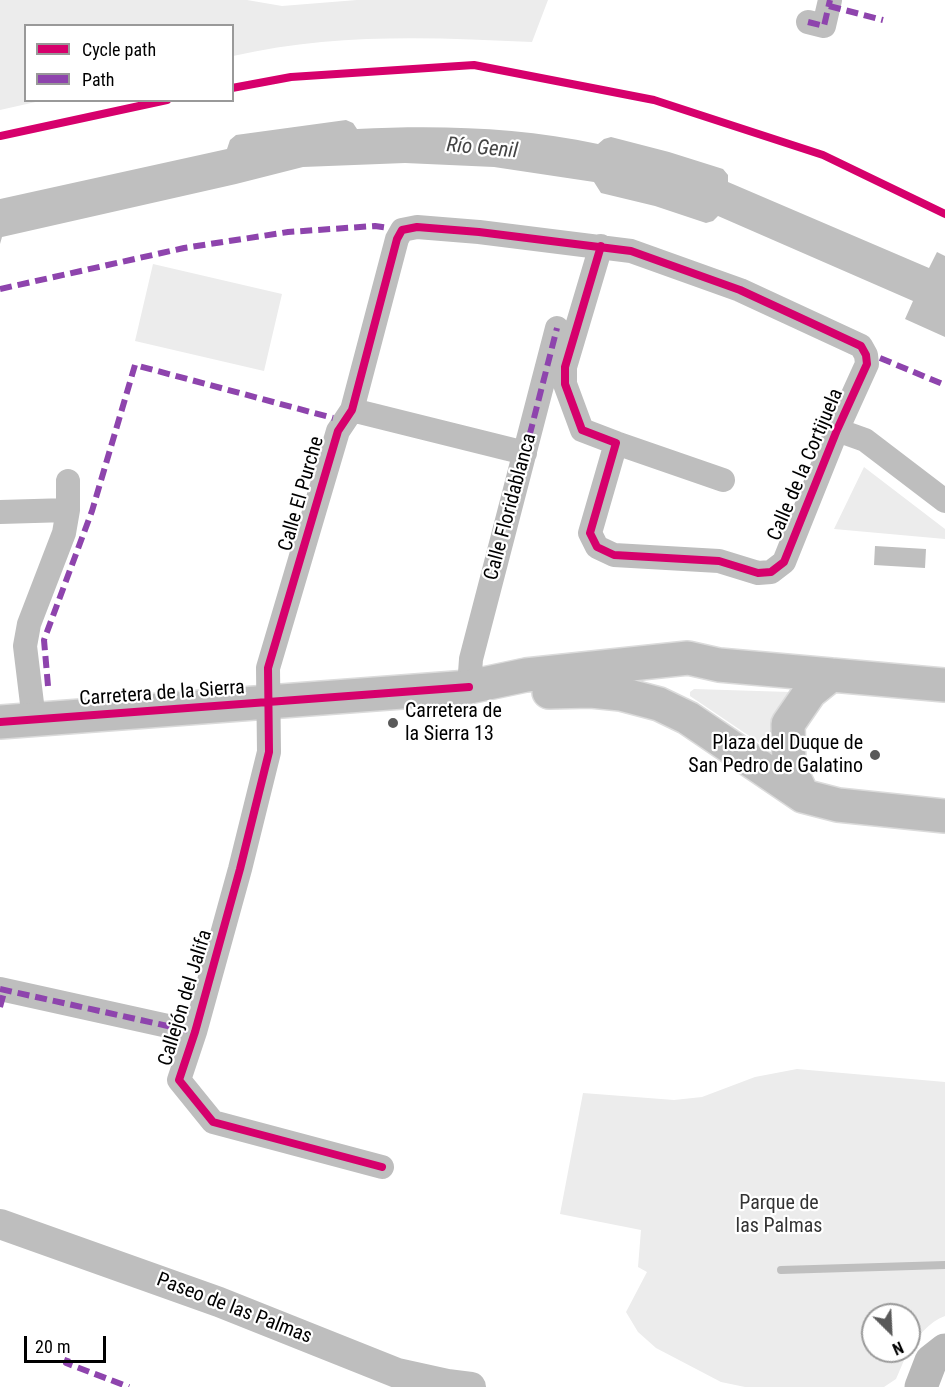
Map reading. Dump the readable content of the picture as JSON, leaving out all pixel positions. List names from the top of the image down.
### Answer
{
  "streets": {
    "main road": ["Carretera de la Sierra"],
    "street": [
      "Calle de la Cortijuela",
      "Calle El Purche",
      "Calle Floridablanca",
      "Callejón del Jalifa",
      "Paseo de las Palmas"
    ]
  },
  "crossings": [
    ["Calle de la Cortijuela", "Calle El Purche"],
    ["Calle El Purche", "Carretera de la Sierra"],
    ["Calle El Purche", "Callejón del Jalifa"],
    ["Calle Floridablanca", "Carretera de la Sierra"],
    ["Carretera de la Sierra", "Callejón del Jalifa"]
  ],
  "water": ["Río Genil"],
  "parks": ["Parque de las Palmas"],
  "places": ["Carretera de la Sierra 13", "Plaza del Duque de San Pedro de Galatino"],
  "legend": ["Cycle path", "Path"],
  "scale_bar": "20 m",
  "north": "bottom right"
}
